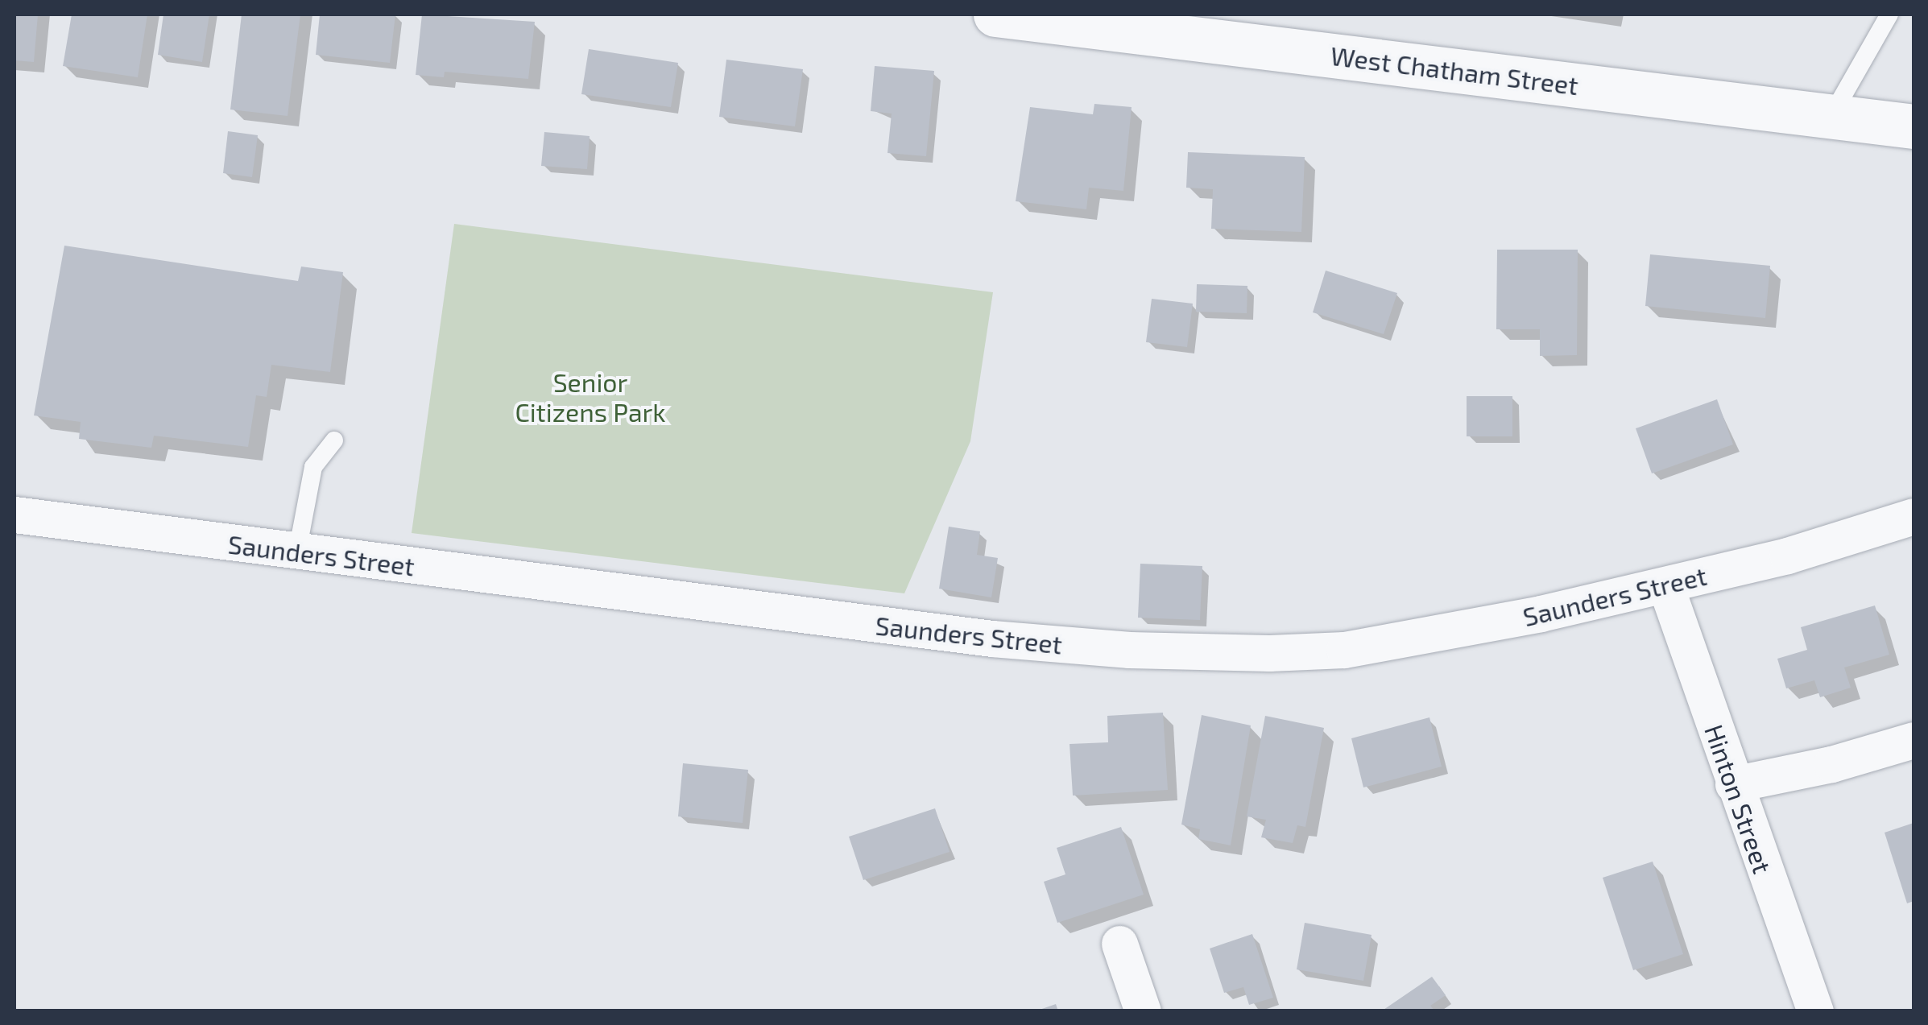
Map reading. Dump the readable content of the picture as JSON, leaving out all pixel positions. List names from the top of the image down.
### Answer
{
  "streets": {
    "street": ["West Chatham Street", "Saunders Street", "Hinton Street"]
  },
  "crossings": [
    ["Saunders Street", "Hinton Street"]
  ],
  "parks": ["Senior Citizens Park"]
}
